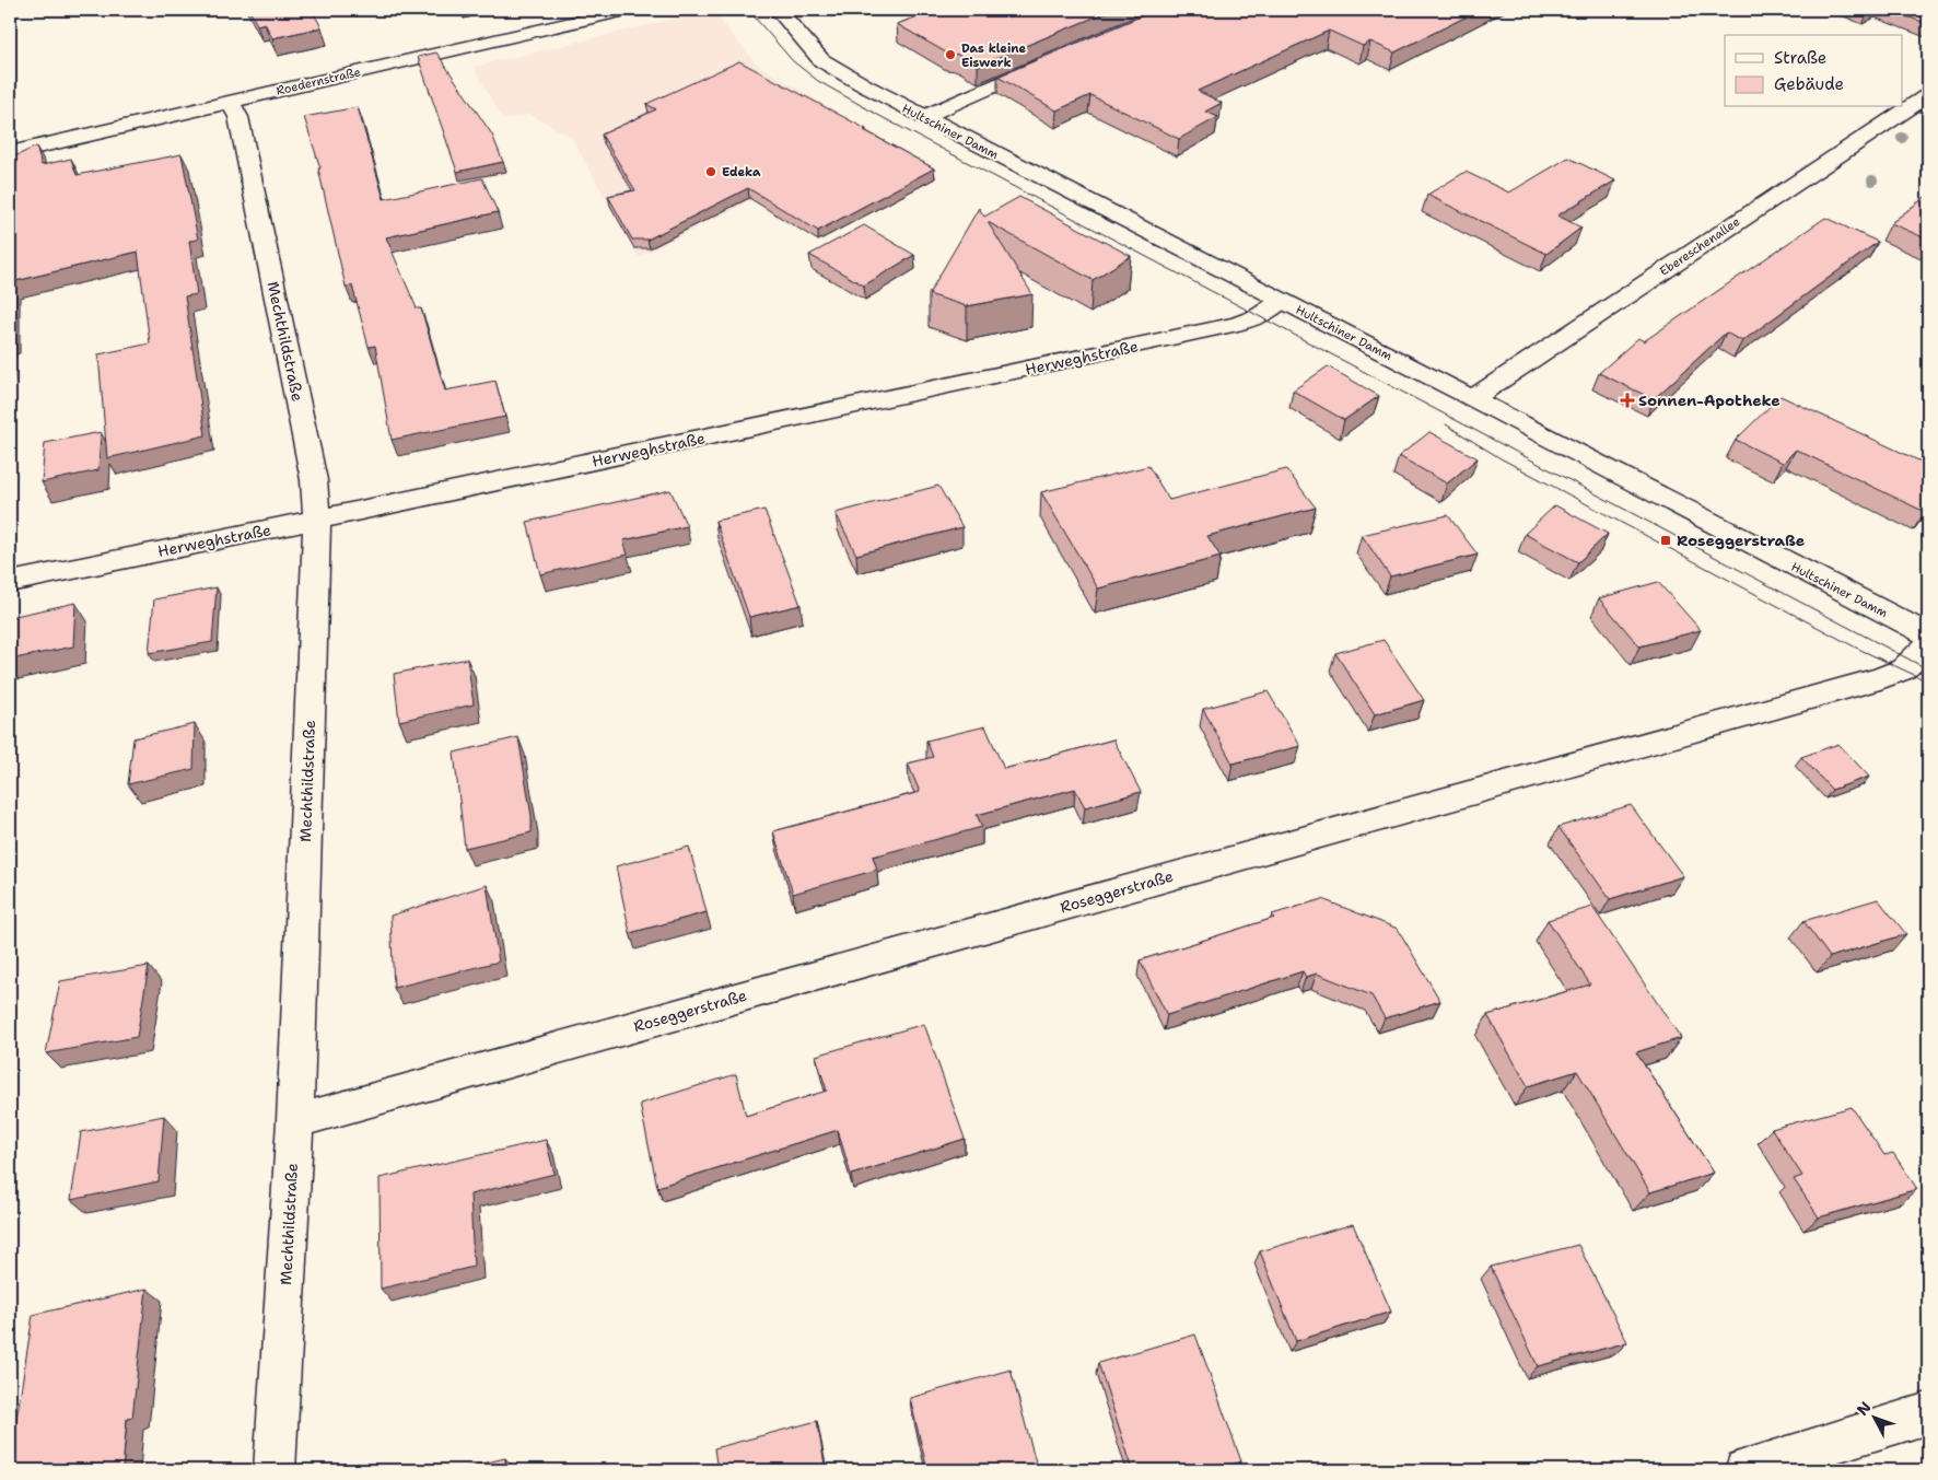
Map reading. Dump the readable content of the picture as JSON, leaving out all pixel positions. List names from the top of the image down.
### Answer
{
  "streets": {
    "street": [
      "Roedernstraße",
      "Hultschiner Damm",
      "Ebereschenallee",
      "Mechthildstraße",
      "Herweghstraße",
      "Roseggerstraße"
    ]
  },
  "crossings": [
    ["Roedernstraße", "Mechthildstraße"],
    ["Hultschiner Damm", "Ebereschenallee"],
    ["Hultschiner Damm", "Herweghstraße"],
    ["Mechthildstraße", "Herweghstraße"],
    ["Mechthildstraße", "Roseggerstraße"]
  ],
  "places": {
    "other": ["Das kleine Eiswerk", "Edeka"],
    "health": ["Sonnen-Apotheke"],
    "transit": ["Roseggerstraße"]
  },
  "legend": ["Straße", "Gebäude"],
  "north": "top left"
}
